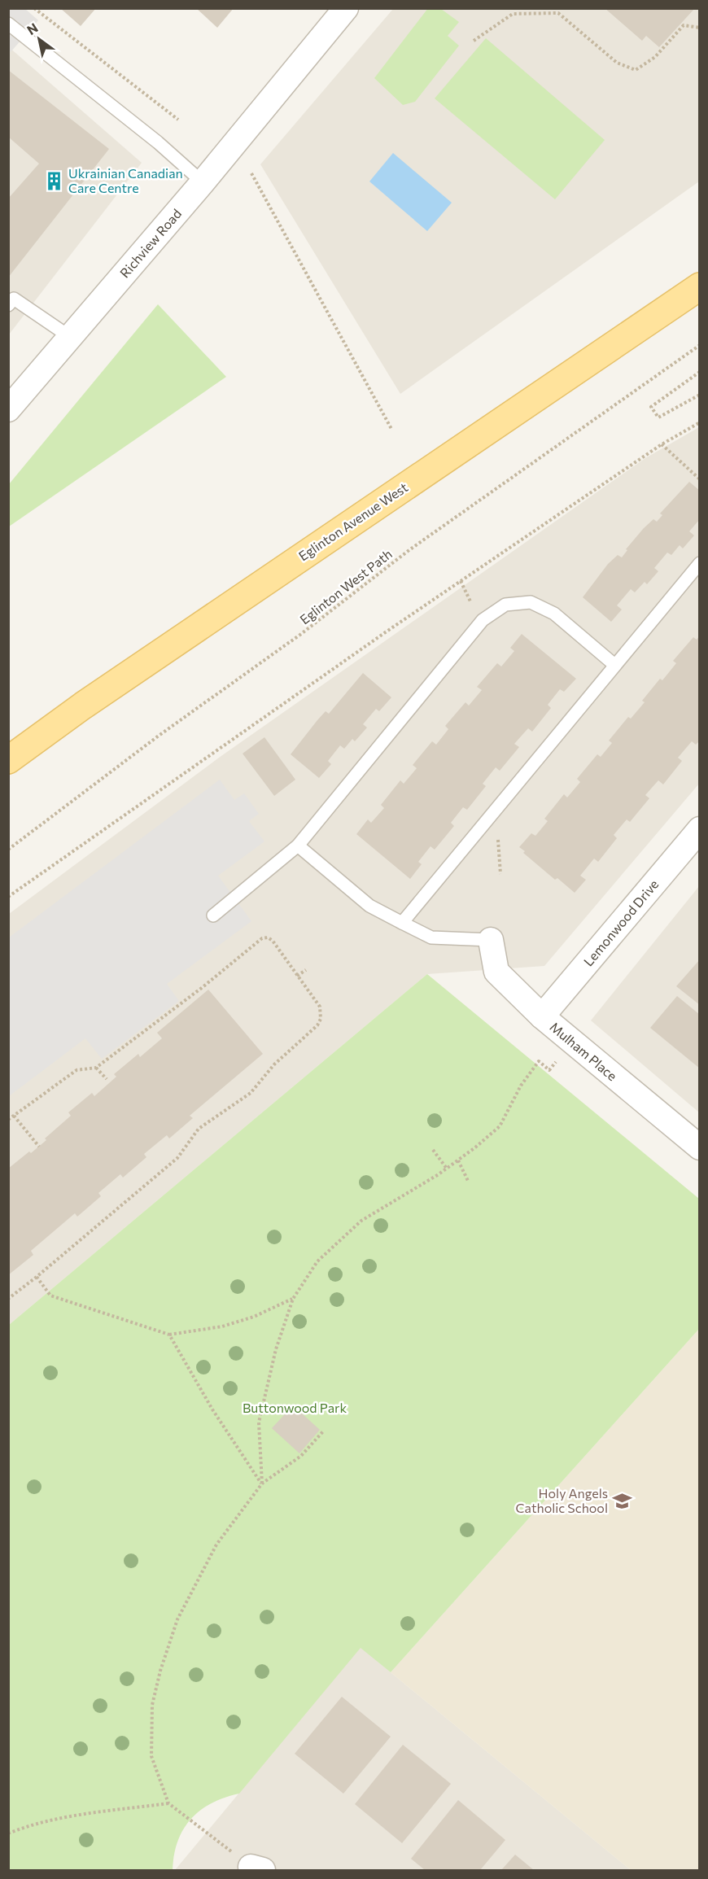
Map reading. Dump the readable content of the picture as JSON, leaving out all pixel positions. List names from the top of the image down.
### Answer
{
  "streets": {
    "main road": ["Eglinton Avenue West"],
    "street": ["Richview Road", "Lemonwood Drive", "Mulham Place"],
    "path": ["Eglinton West Path"]
  },
  "crossings": [
    ["Lemonwood Drive", "Mulham Place"]
  ],
  "parks": ["Buttonwood Park"],
  "places": {
    "building": ["Ukrainian Canadian Care Centre"],
    "school or university": ["Holy Angels Catholic School"]
  },
  "north": "top left"
}
